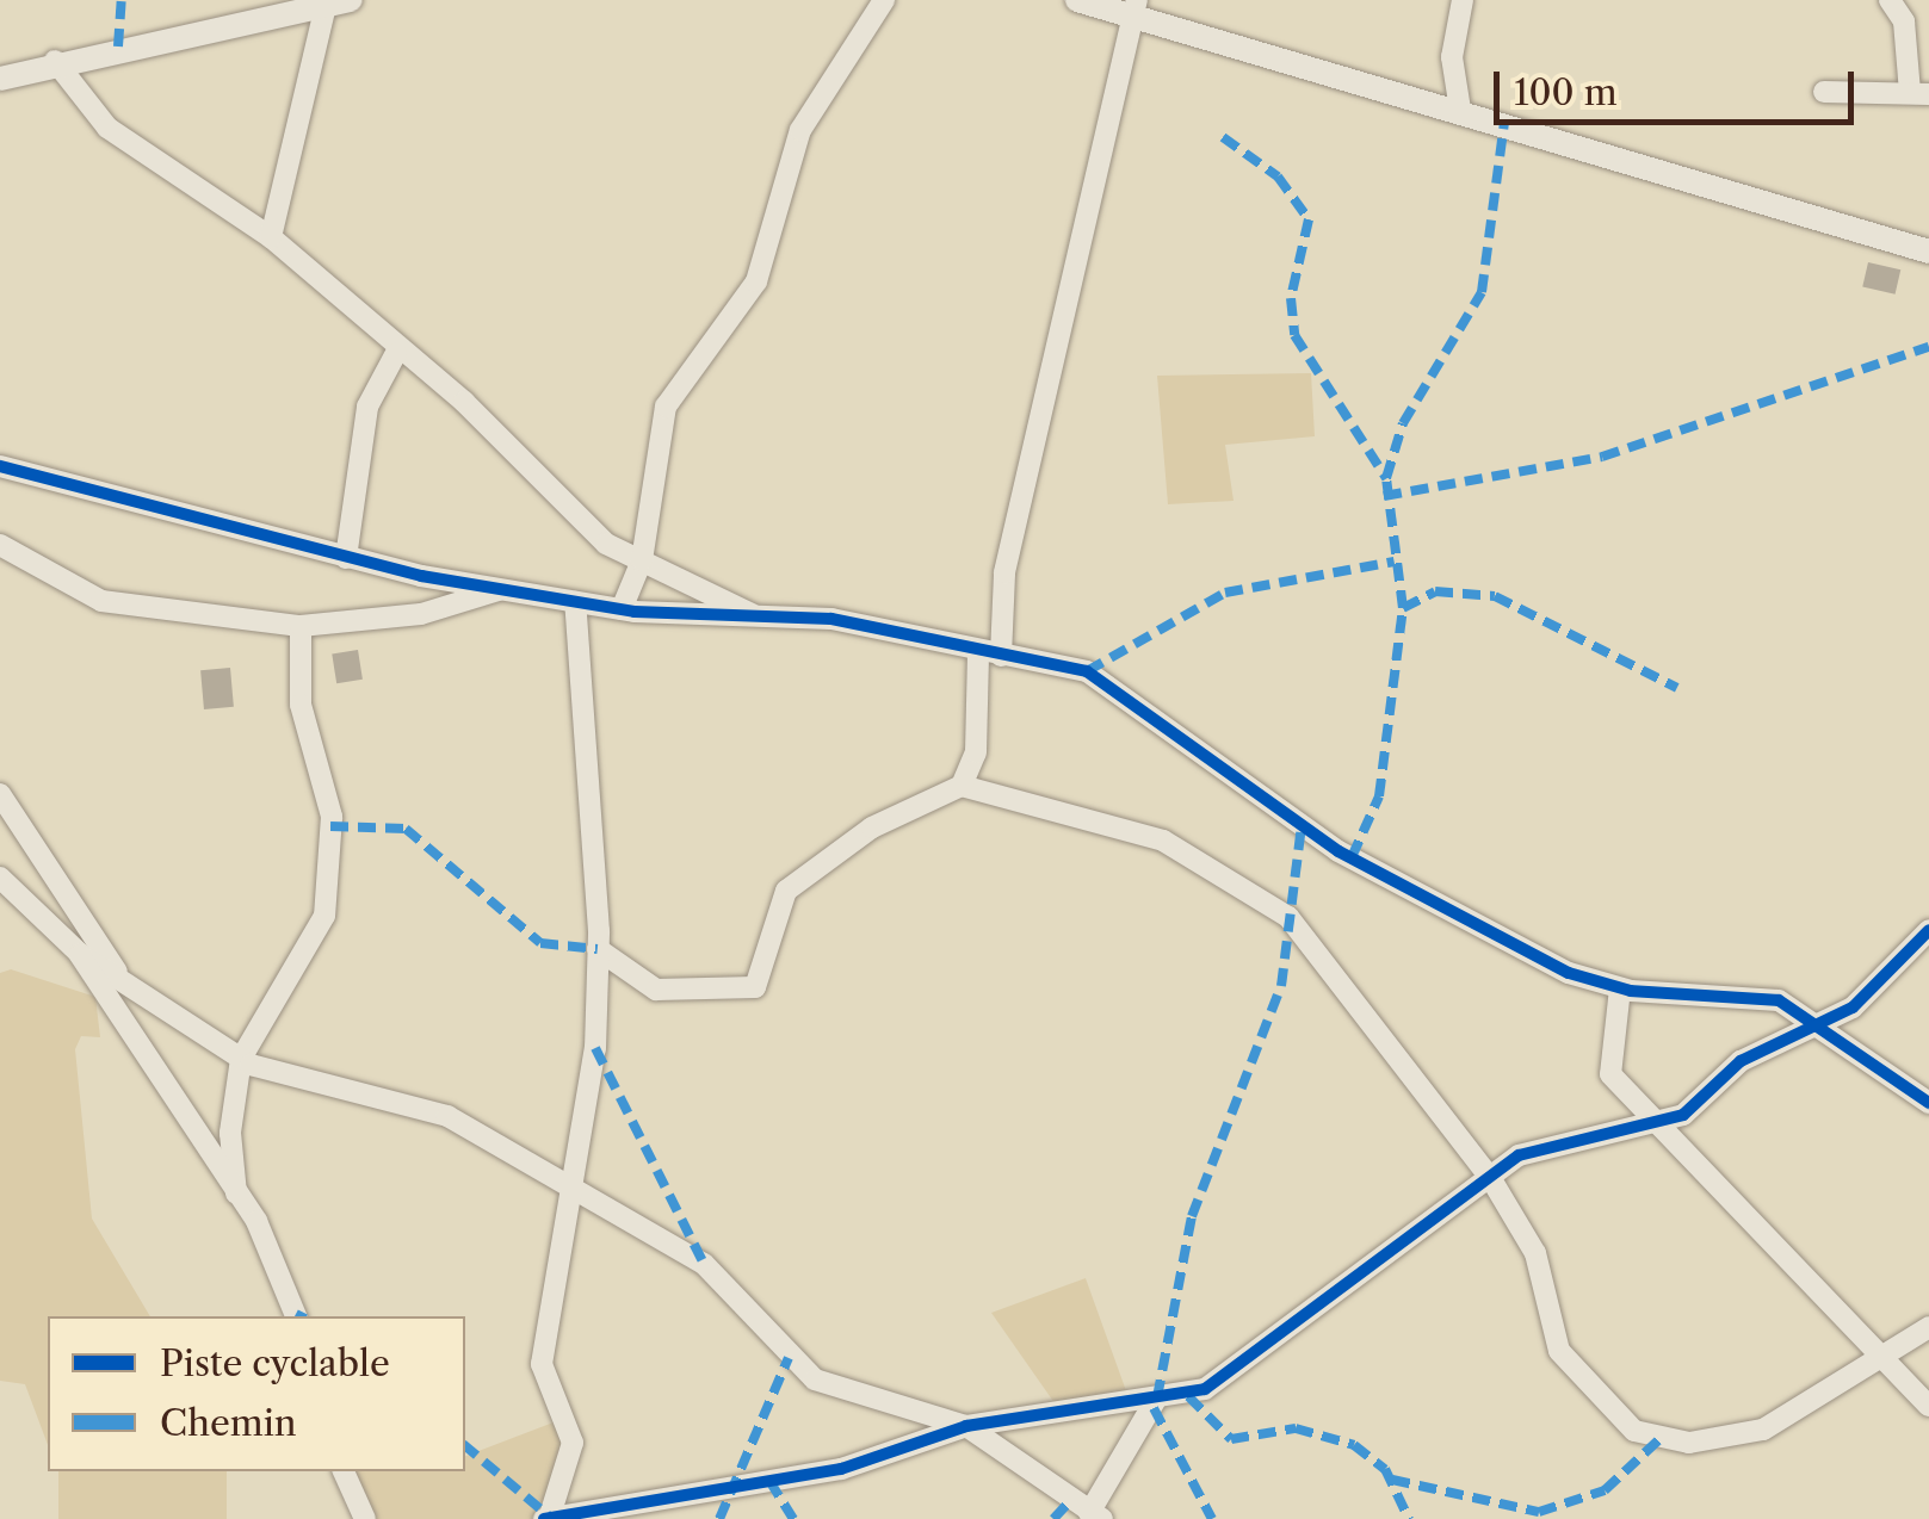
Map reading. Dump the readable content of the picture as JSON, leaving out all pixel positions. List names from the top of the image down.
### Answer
{
  "legend": ["Piste cyclable", "Chemin"],
  "scale_bar": "100 m"
}
